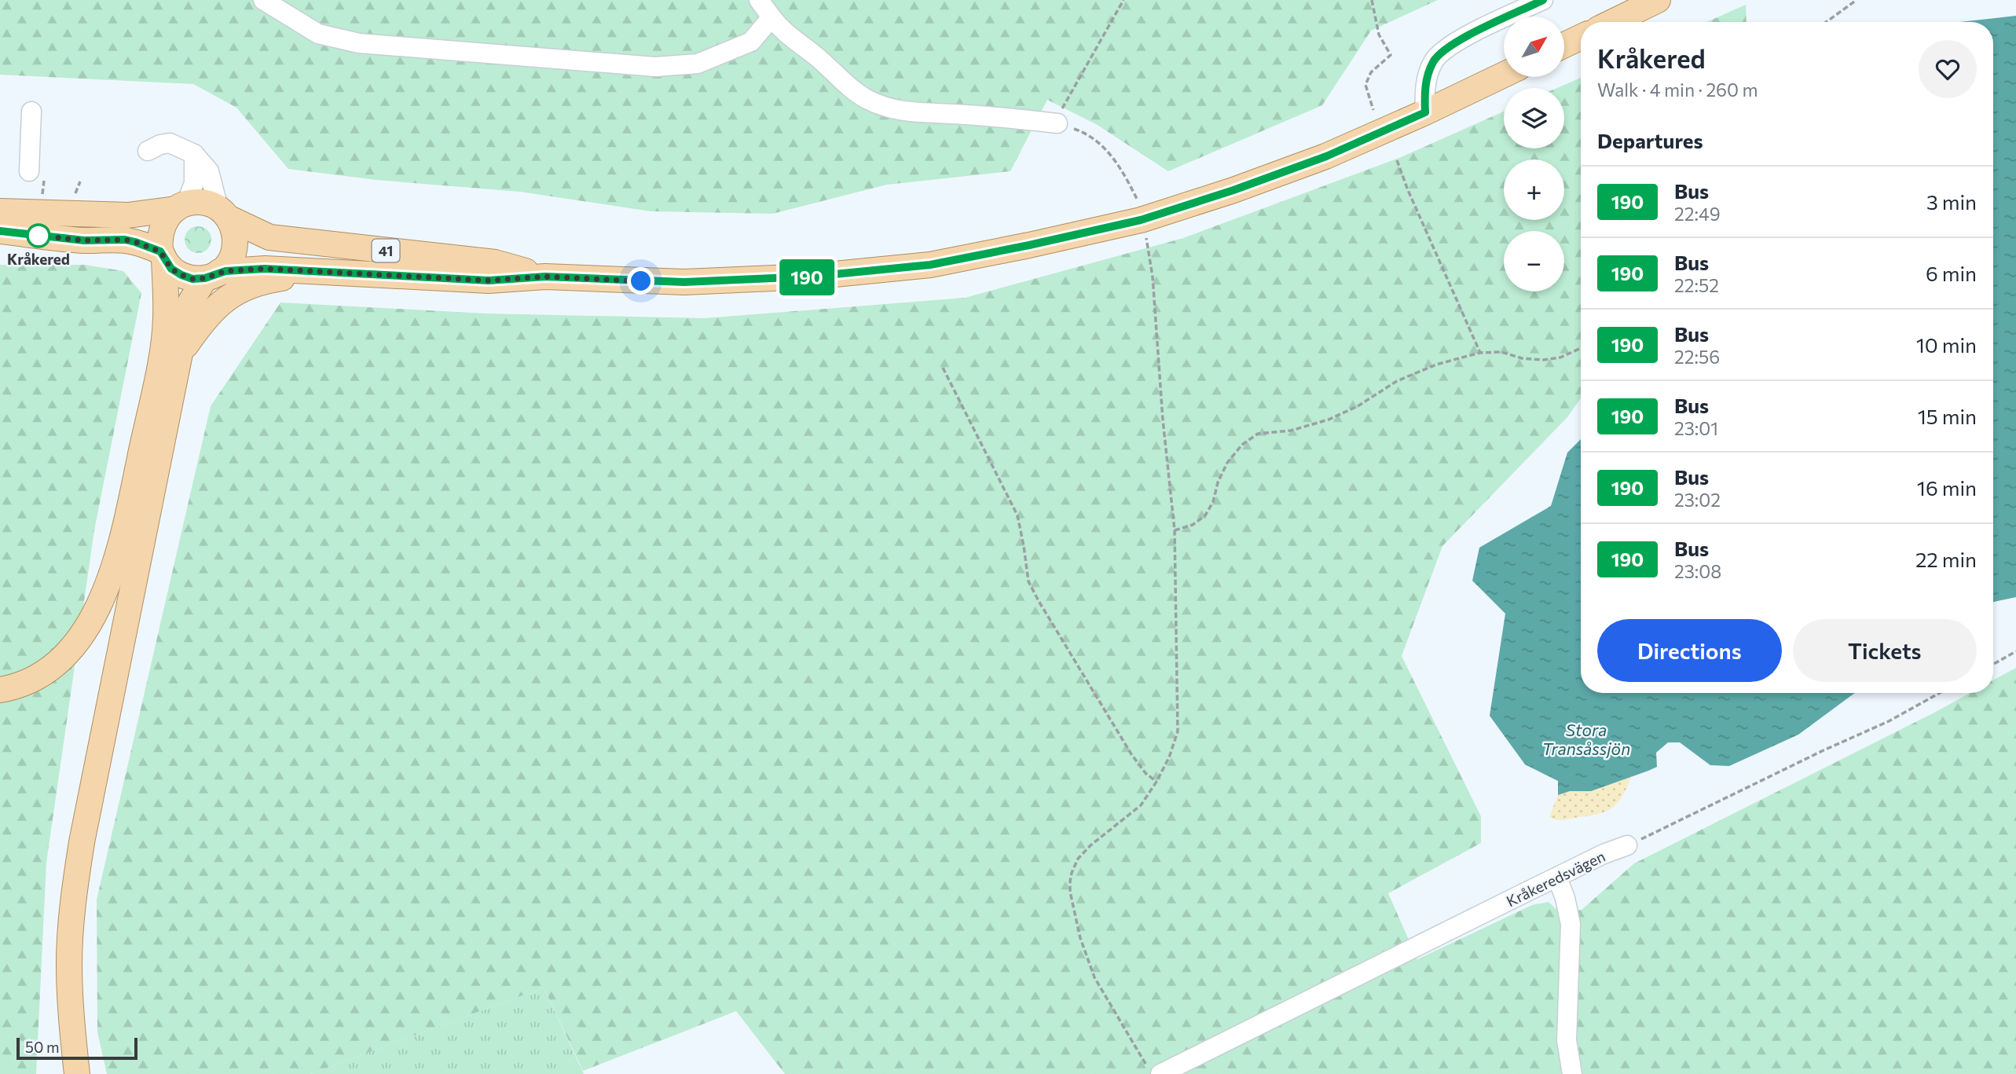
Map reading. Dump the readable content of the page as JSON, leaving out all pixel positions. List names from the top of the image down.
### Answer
{
  "streets": {
    "main road": ["41"],
    "street": ["Kråkeredsvägen"]
  },
  "water": ["Stora Transåssjön"],
  "places": ["Kråkered"],
  "lines": ["bus line 190"],
  "scale_bar": "50 m",
  "north": "top right",
  "page": {
    "on_map": "190",
    "map_buttons": ["+", "−"],
    "heading": [
      ["Kråkered", "Walk · 4 min · 260 m"],
      "Departures"
    ],
    "list": [
      {
        "mark": "190",
        "name": "Bus",
        "note": "22:49",
        "value": "3 min"
      },
      {
        "mark": "190",
        "name": "Bus",
        "note": "22:52",
        "value": "6 min"
      },
      {
        "mark": "190",
        "name": "Bus",
        "note": "22:56",
        "value": "10 min"
      },
      {
        "mark": "190",
        "name": "Bus",
        "note": "23:01",
        "value": "15 min"
      },
      {
        "mark": "190",
        "name": "Bus",
        "note": "23:02",
        "value": "16 min"
      },
      {
        "mark": "190",
        "name": "Bus",
        "note": "23:08",
        "value": "22 min"
      }
    ],
    "buttons": ["Directions", "Tickets"],
    "scale": "50 m"
  }
}
